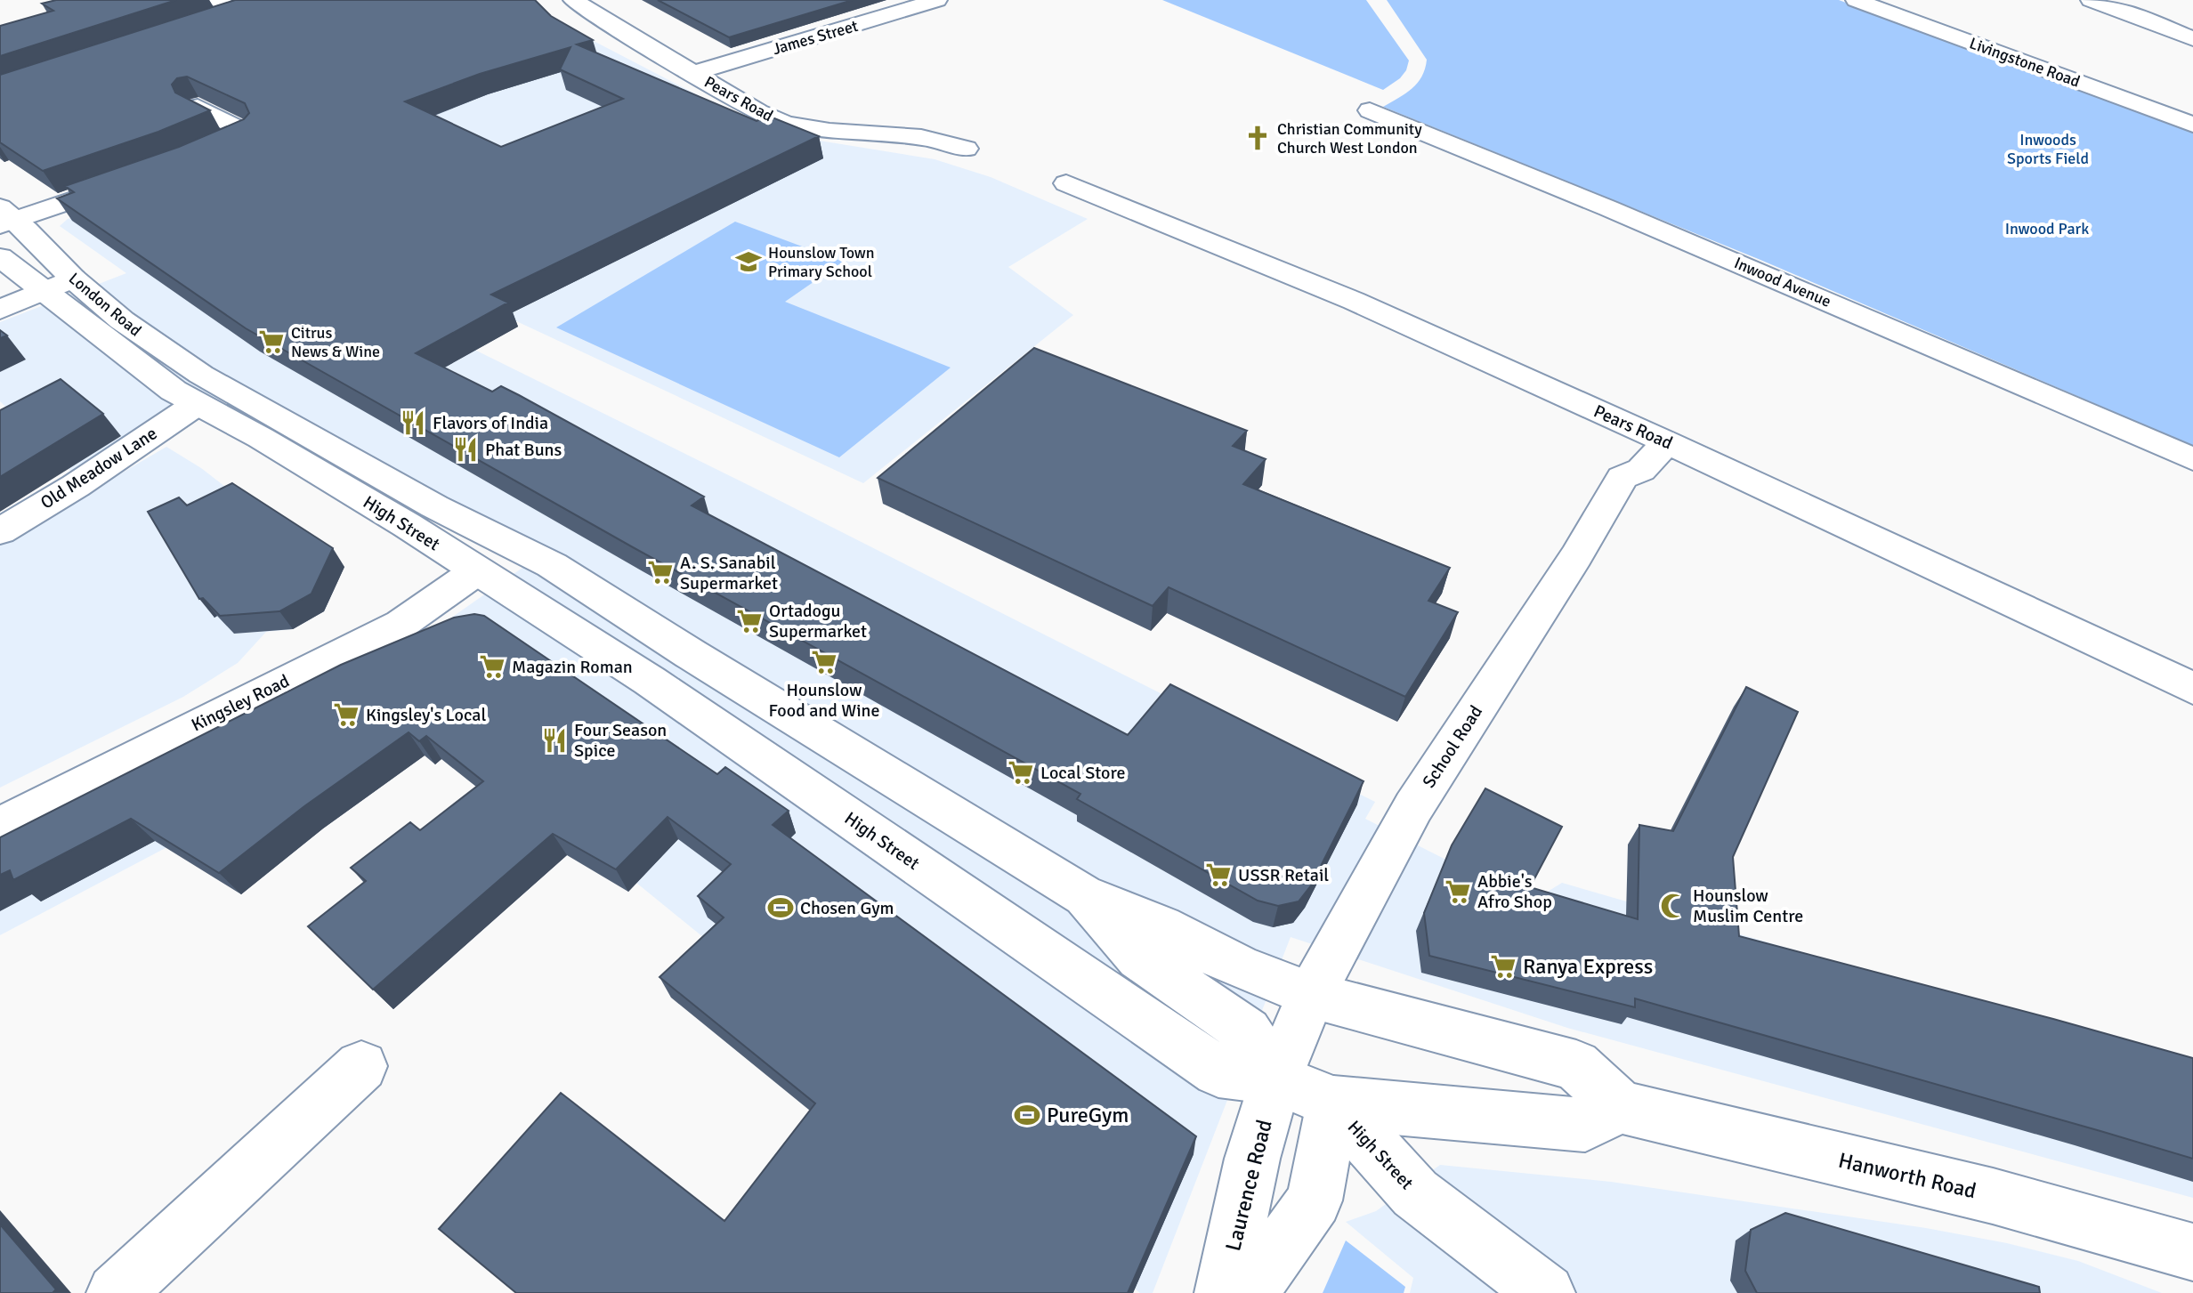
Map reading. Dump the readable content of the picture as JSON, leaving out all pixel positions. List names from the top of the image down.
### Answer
{
  "streets": {
    "street": [
      "James Street",
      "Livingstone Road",
      "Pears Road",
      "Inwood Avenue",
      "London Road",
      "Old Meadow Lane",
      "High Street",
      "Kingsley Road",
      "School Road",
      "Hanworth Road",
      "Laurence Road"
    ]
  },
  "crossings": [
    ["James Street", "Pears Road"],
    ["Pears Road", "School Road"],
    ["London Road", "Old Meadow Lane"],
    ["London Road", "High Street"],
    ["Old Meadow Lane", "High Street"],
    ["High Street", "Kingsley Road"],
    ["High Street", "School Road"],
    ["High Street", "Laurence Road"],
    ["School Road", "Laurence Road"]
  ],
  "parks": ["Inwoods Sports Field", "Inwood Park"],
  "places": {
    "church": ["Christian Community Church West London"],
    "school or university": ["Hounslow Town Primary School"],
    "supermarket": [
      "Citrus News & Wine",
      "A. S. Sanabil Supermarket",
      "Ortadogu Supermarket",
      "Hounslow Food and Wine",
      "Magazin Roman",
      "Kingsley's Local",
      "Local Store",
      "USSR Retail",
      "Abbie's Afro Shop",
      "Ranya Express"
    ],
    "restaurant": ["Flavors of India", "Phat Buns", "Four Season Spice"],
    "mosque": ["Hounslow Muslim Centre"],
    "sports": ["Chosen Gym", "PureGym"]
  }
}
